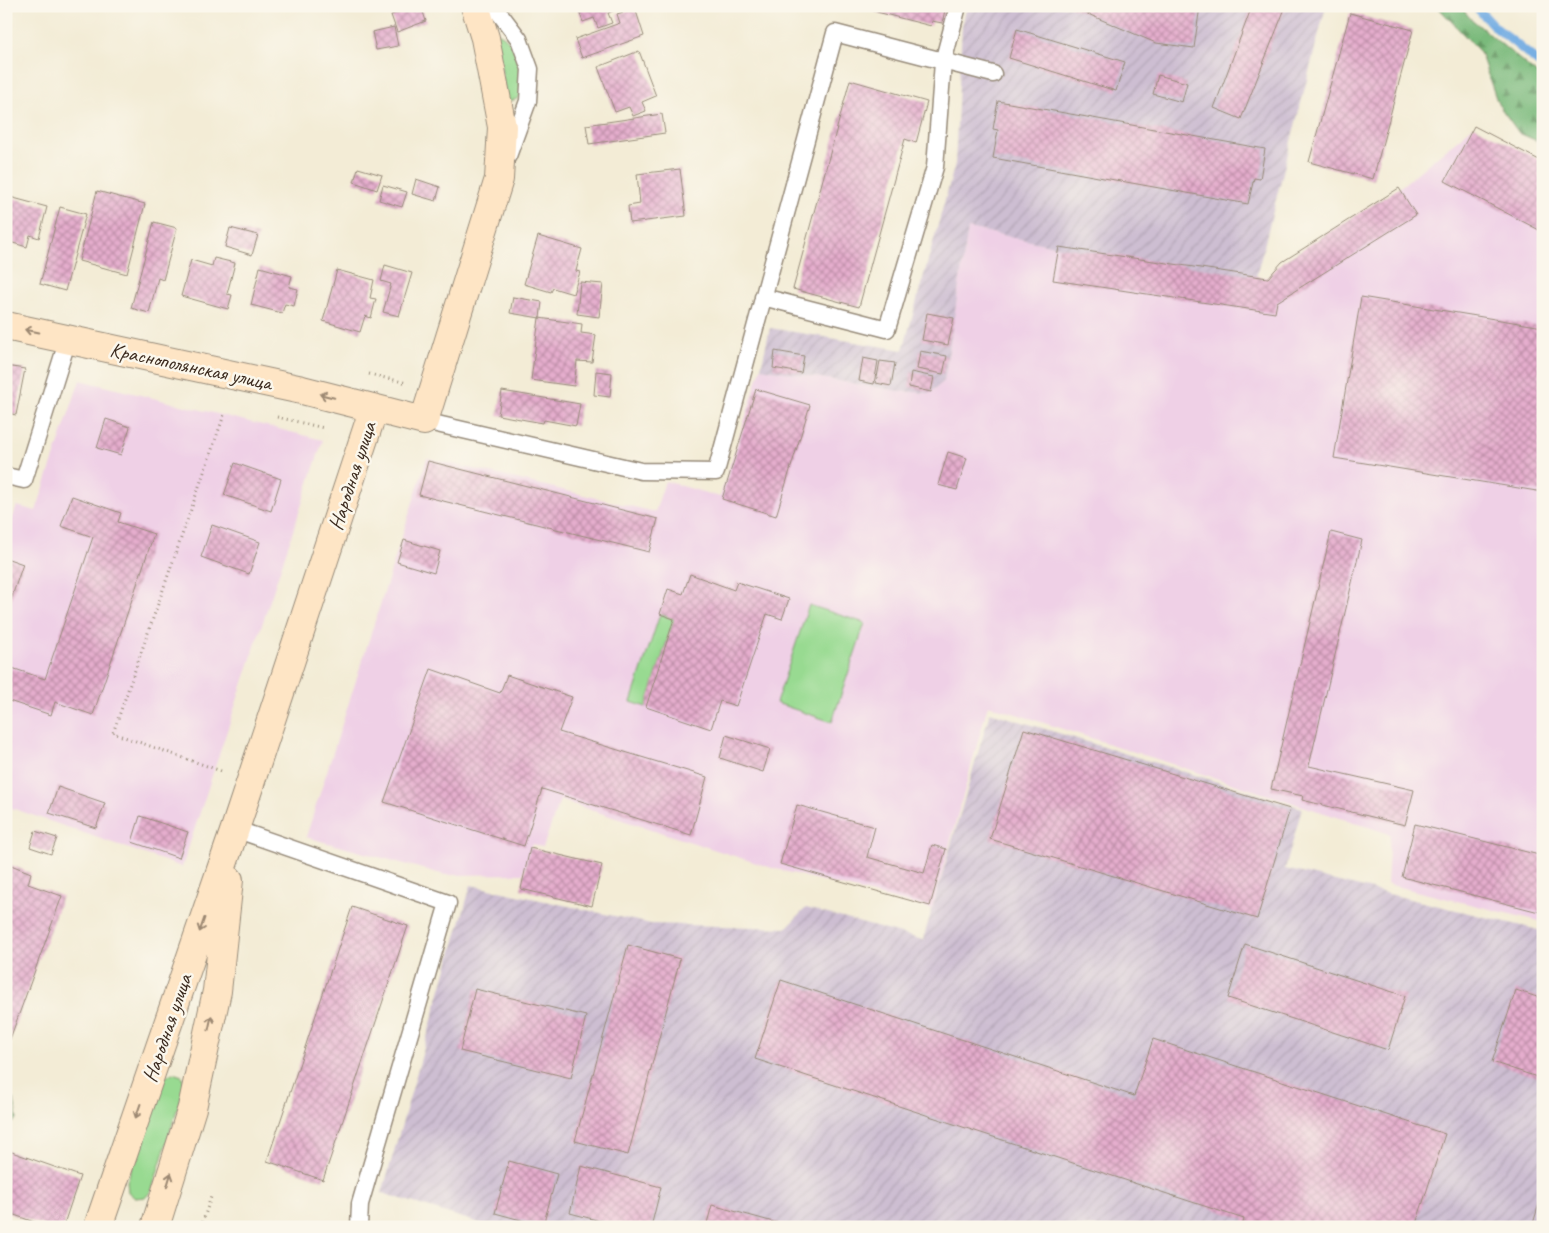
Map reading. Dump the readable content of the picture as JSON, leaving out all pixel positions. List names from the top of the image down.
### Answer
{
  "streets": {
    "street": ["Краснополянская улица", "Народная улица"]
  },
  "crossings": [
    ["Краснополянская улица", "Народная улица"]
  ],
  "one_way": ["Краснополянская улица"]
}
